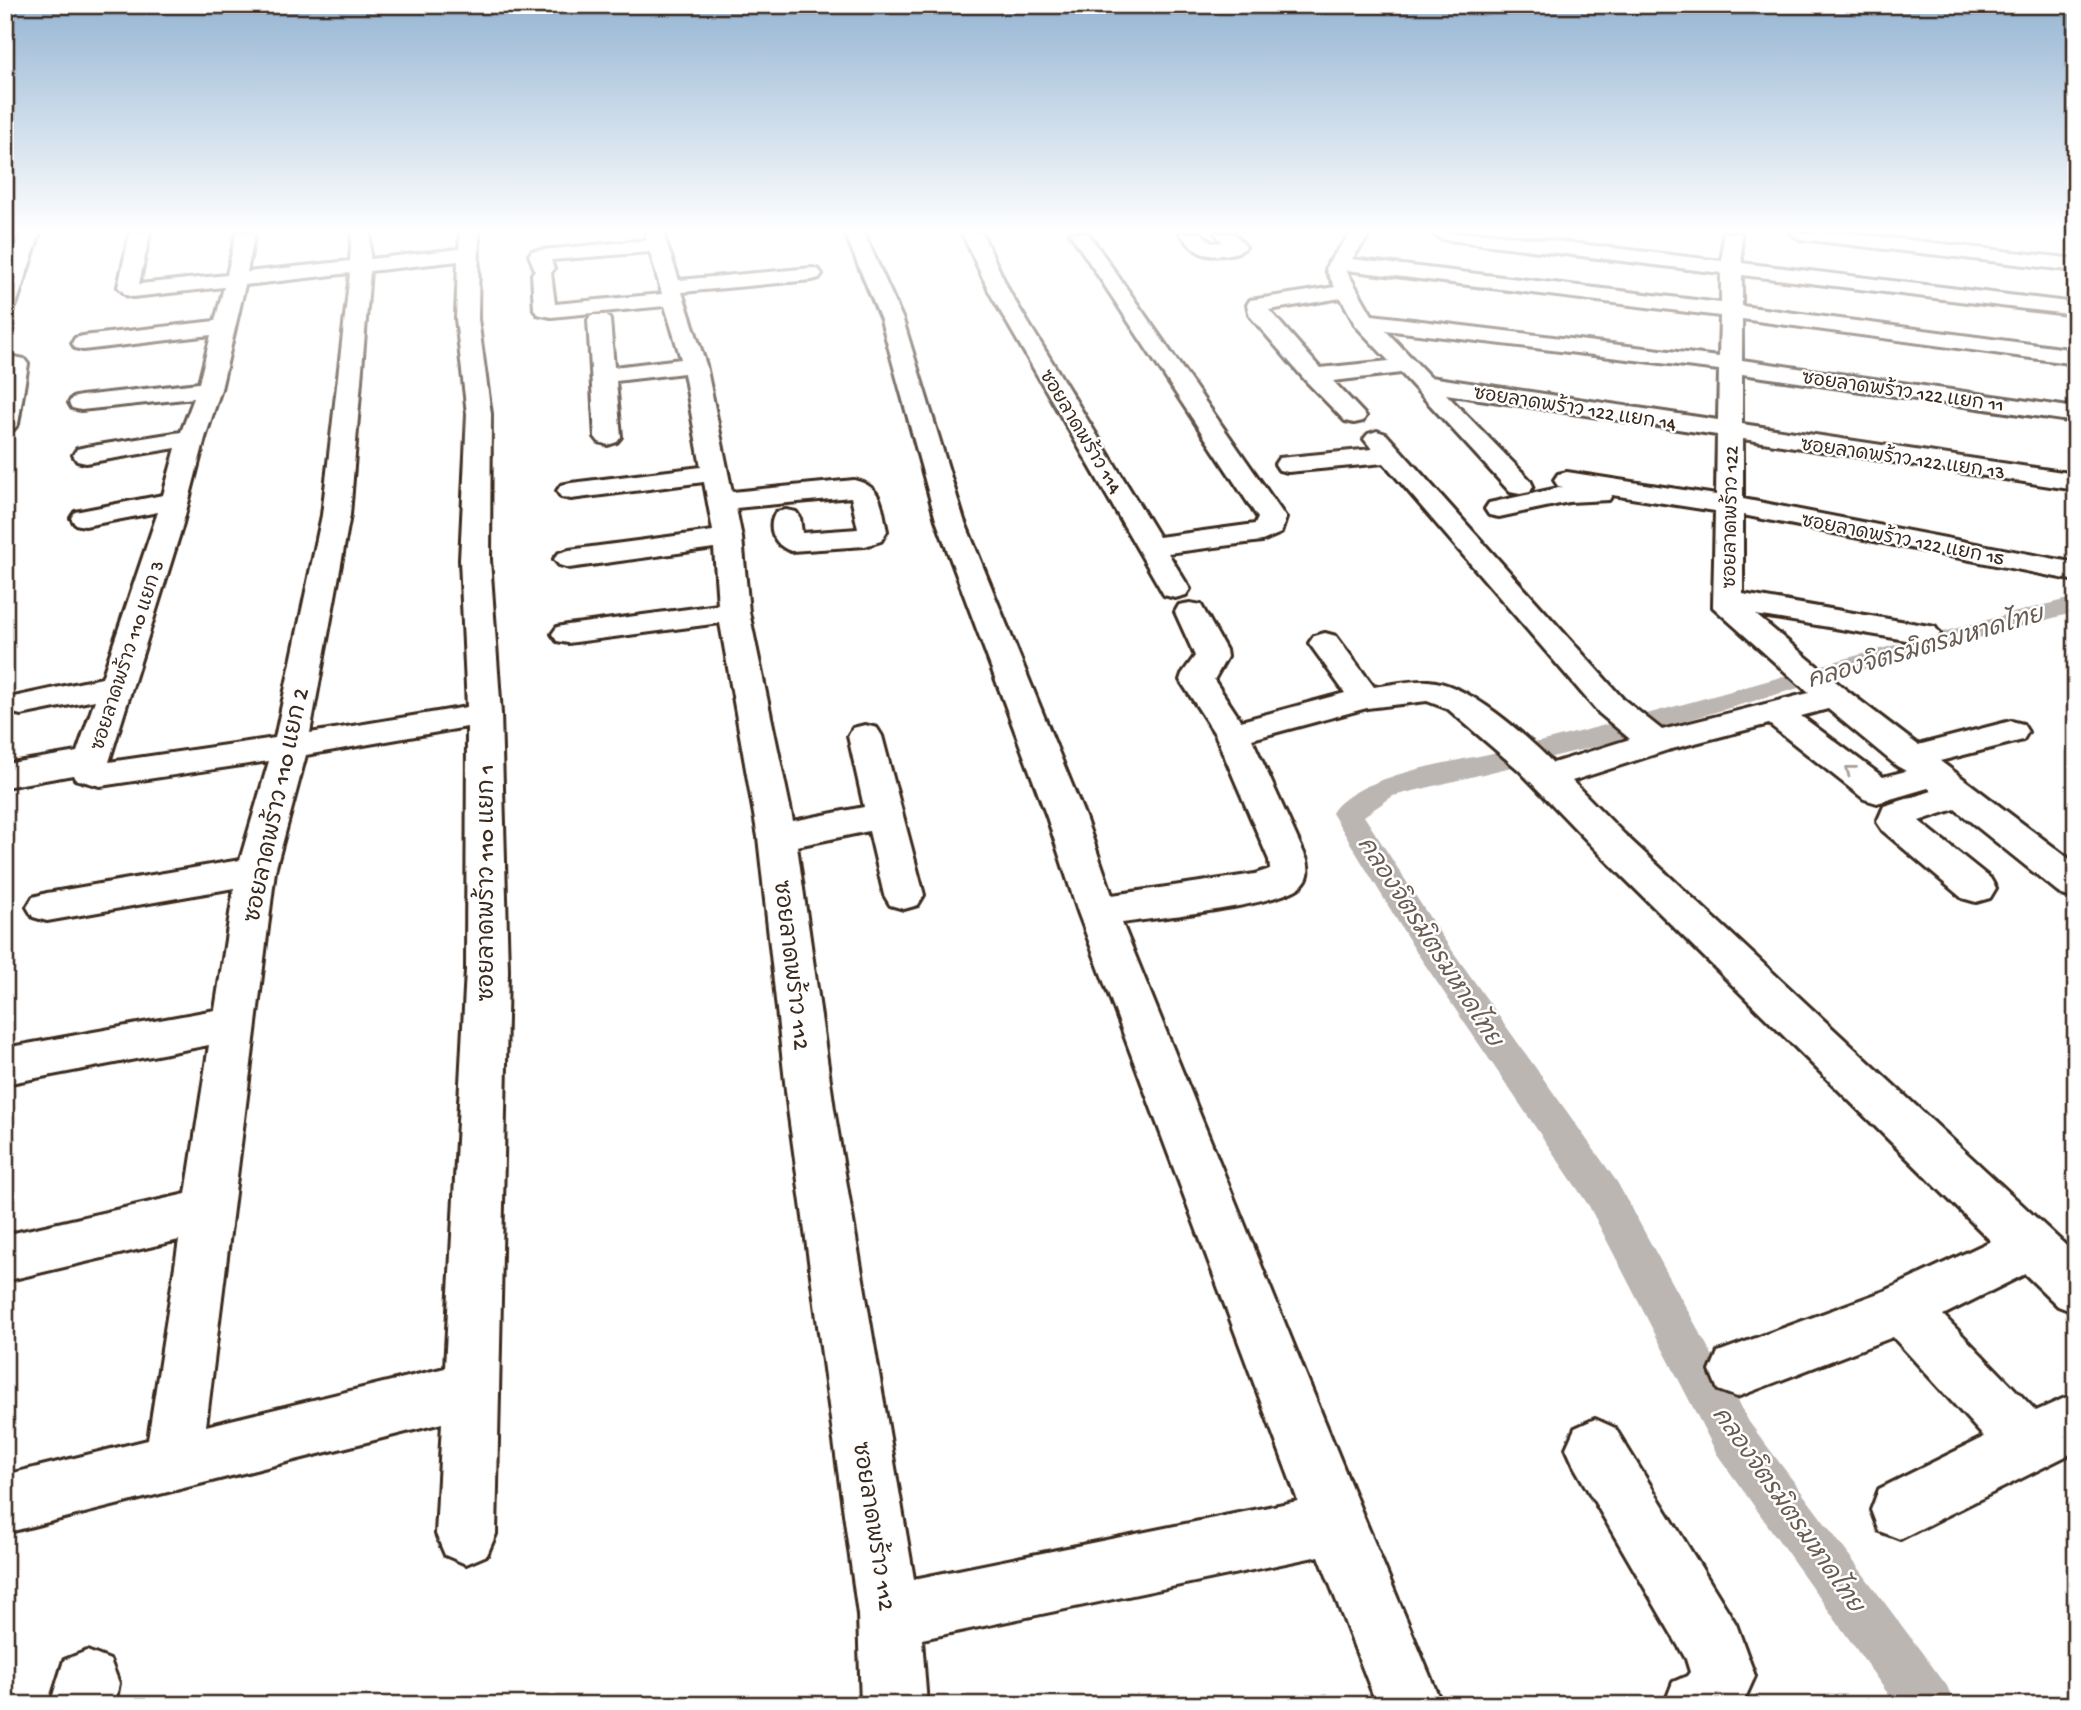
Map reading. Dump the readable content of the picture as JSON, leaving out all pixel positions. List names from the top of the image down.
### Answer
{
  "streets": {
    "street": [
      "ซอยลาดพร้าว 122 แยก 11",
      "ซอยลาดพร้าว 122 แยก 14",
      "ซอยลาดพร้าว 114",
      "ซอยลาดพร้าว 122 แยก 13",
      "ซอยลาดพร้าว 122",
      "ซอยลาดพร้าว 122 แยก 15",
      "ซอยลาดพร้าว 110 แยก 3",
      "ซอยลาดพร้าว 110 แยก 2",
      "ซอยลาดพร้าว 110 แยก 1",
      "ซอยลาดพร้าว 112"
    ]
  },
  "crossings": [
    ["ซอยลาดพร้าว 122 แยก 11", "ซอยลาดพร้าว 122"],
    ["ซอยลาดพร้าว 122 แยก 14", "ซอยลาดพร้าว 122 แยก 13"],
    ["ซอยลาดพร้าว 122 แยก 14", "ซอยลาดพร้าว 122"],
    ["ซอยลาดพร้าว 122 แยก 13", "ซอยลาดพร้าว 122"],
    ["ซอยลาดพร้าว 122", "ซอยลาดพร้าว 122 แยก 15"],
    ["ซอยลาดพร้าว 110 แยก 3", "ซอยลาดพร้าว 110 แยก 2"],
    ["ซอยลาดพร้าว 110 แยก 3", "ซอยลาดพร้าว 110 แยก 1"]
  ],
  "water": ["คลองจิตรมิตรมหาดไทย"]
}
